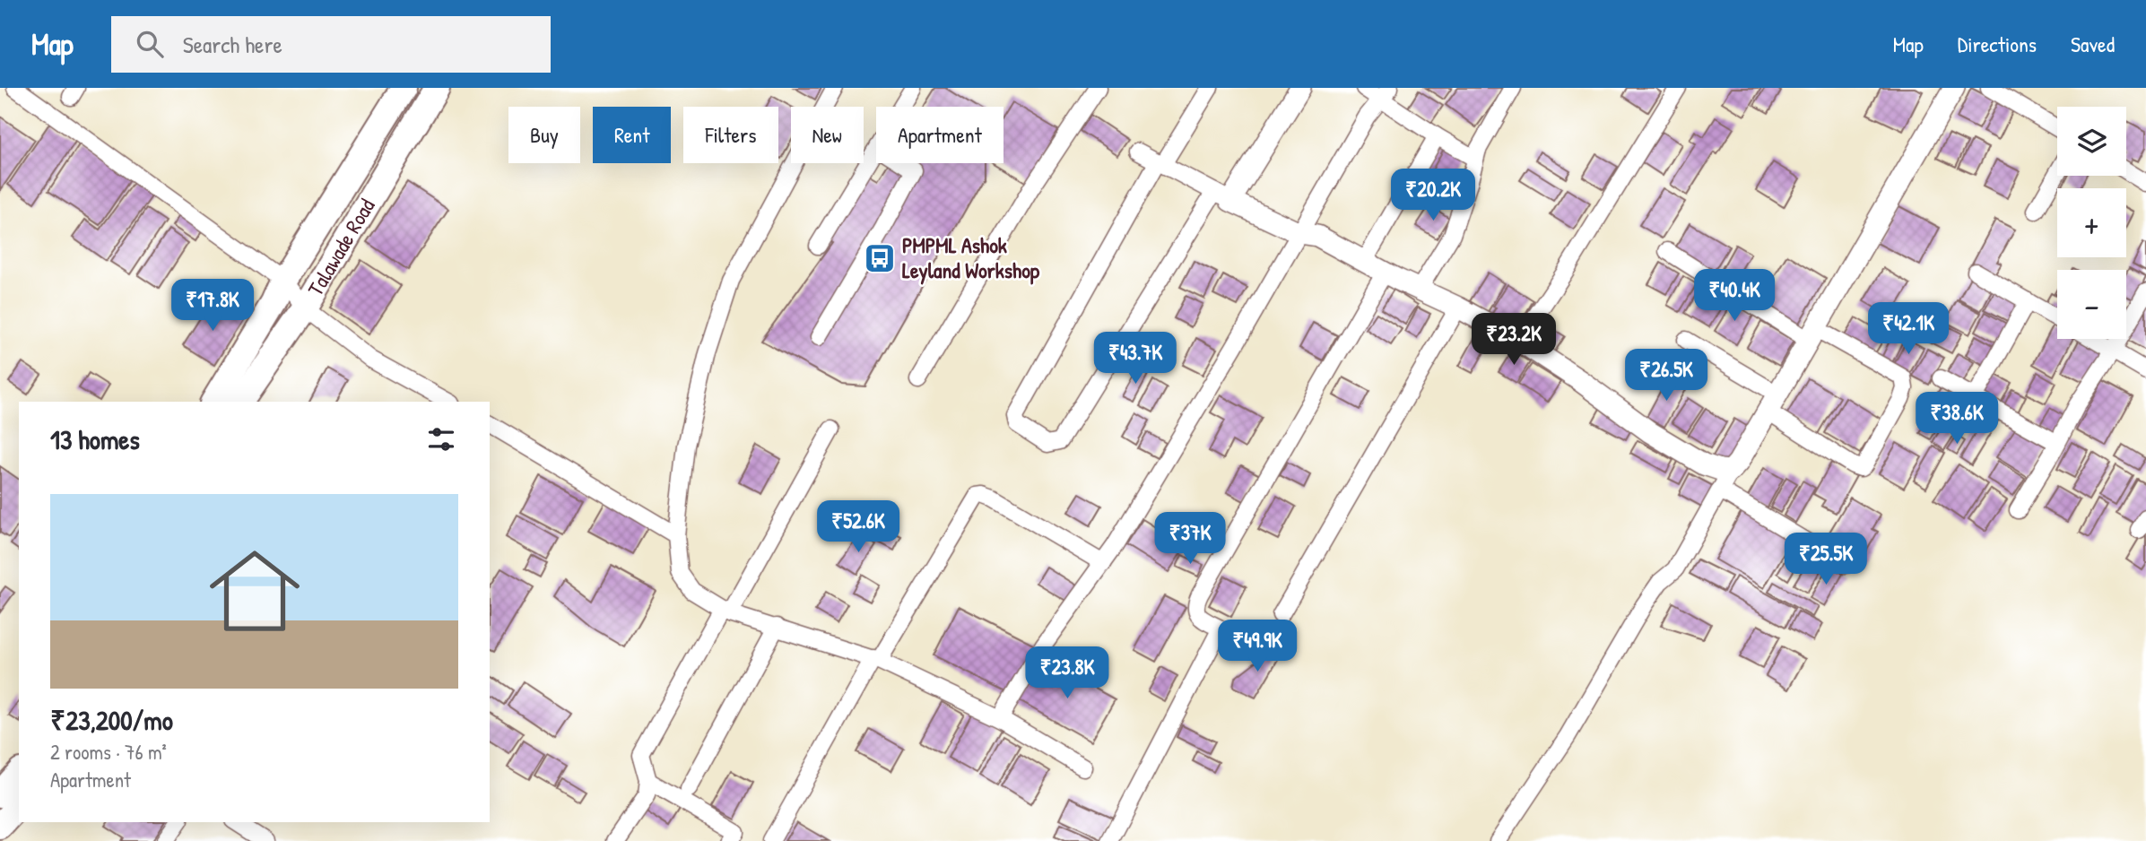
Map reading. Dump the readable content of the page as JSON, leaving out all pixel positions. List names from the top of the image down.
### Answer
{
  "streets": {
    "main road": ["Talawade Road"]
  },
  "places": {
    "bus stop": ["PMPML Ashok Leyland Workshop"]
  },
  "page": {
    "header": "Map",
    "search": "Search here",
    "nav": ["Map", "Directions", "Saved"],
    "map_buttons": ["+", "−"],
    "chip": [
      "Buy",
      "Rent",
      "Filters",
      "New",
      "Apartment"
    ],
    "price": [
      "₹20.2K",
      "₹40.4K",
      "₹17.8K",
      "₹42.1K",
      "₹23.2K",
      "₹43.7K",
      "₹26.5K",
      "₹38.6K",
      "₹52.6K",
      "₹37K",
      "₹25.5K",
      "₹49.9K",
      "₹23.8K"
    ],
    "heading": "13 homes",
    "list": [
      {
        "name": "₹23,200/mo",
        "note": "2 rooms · 76 m² · Apartment"
      }
    ]
  }
}
